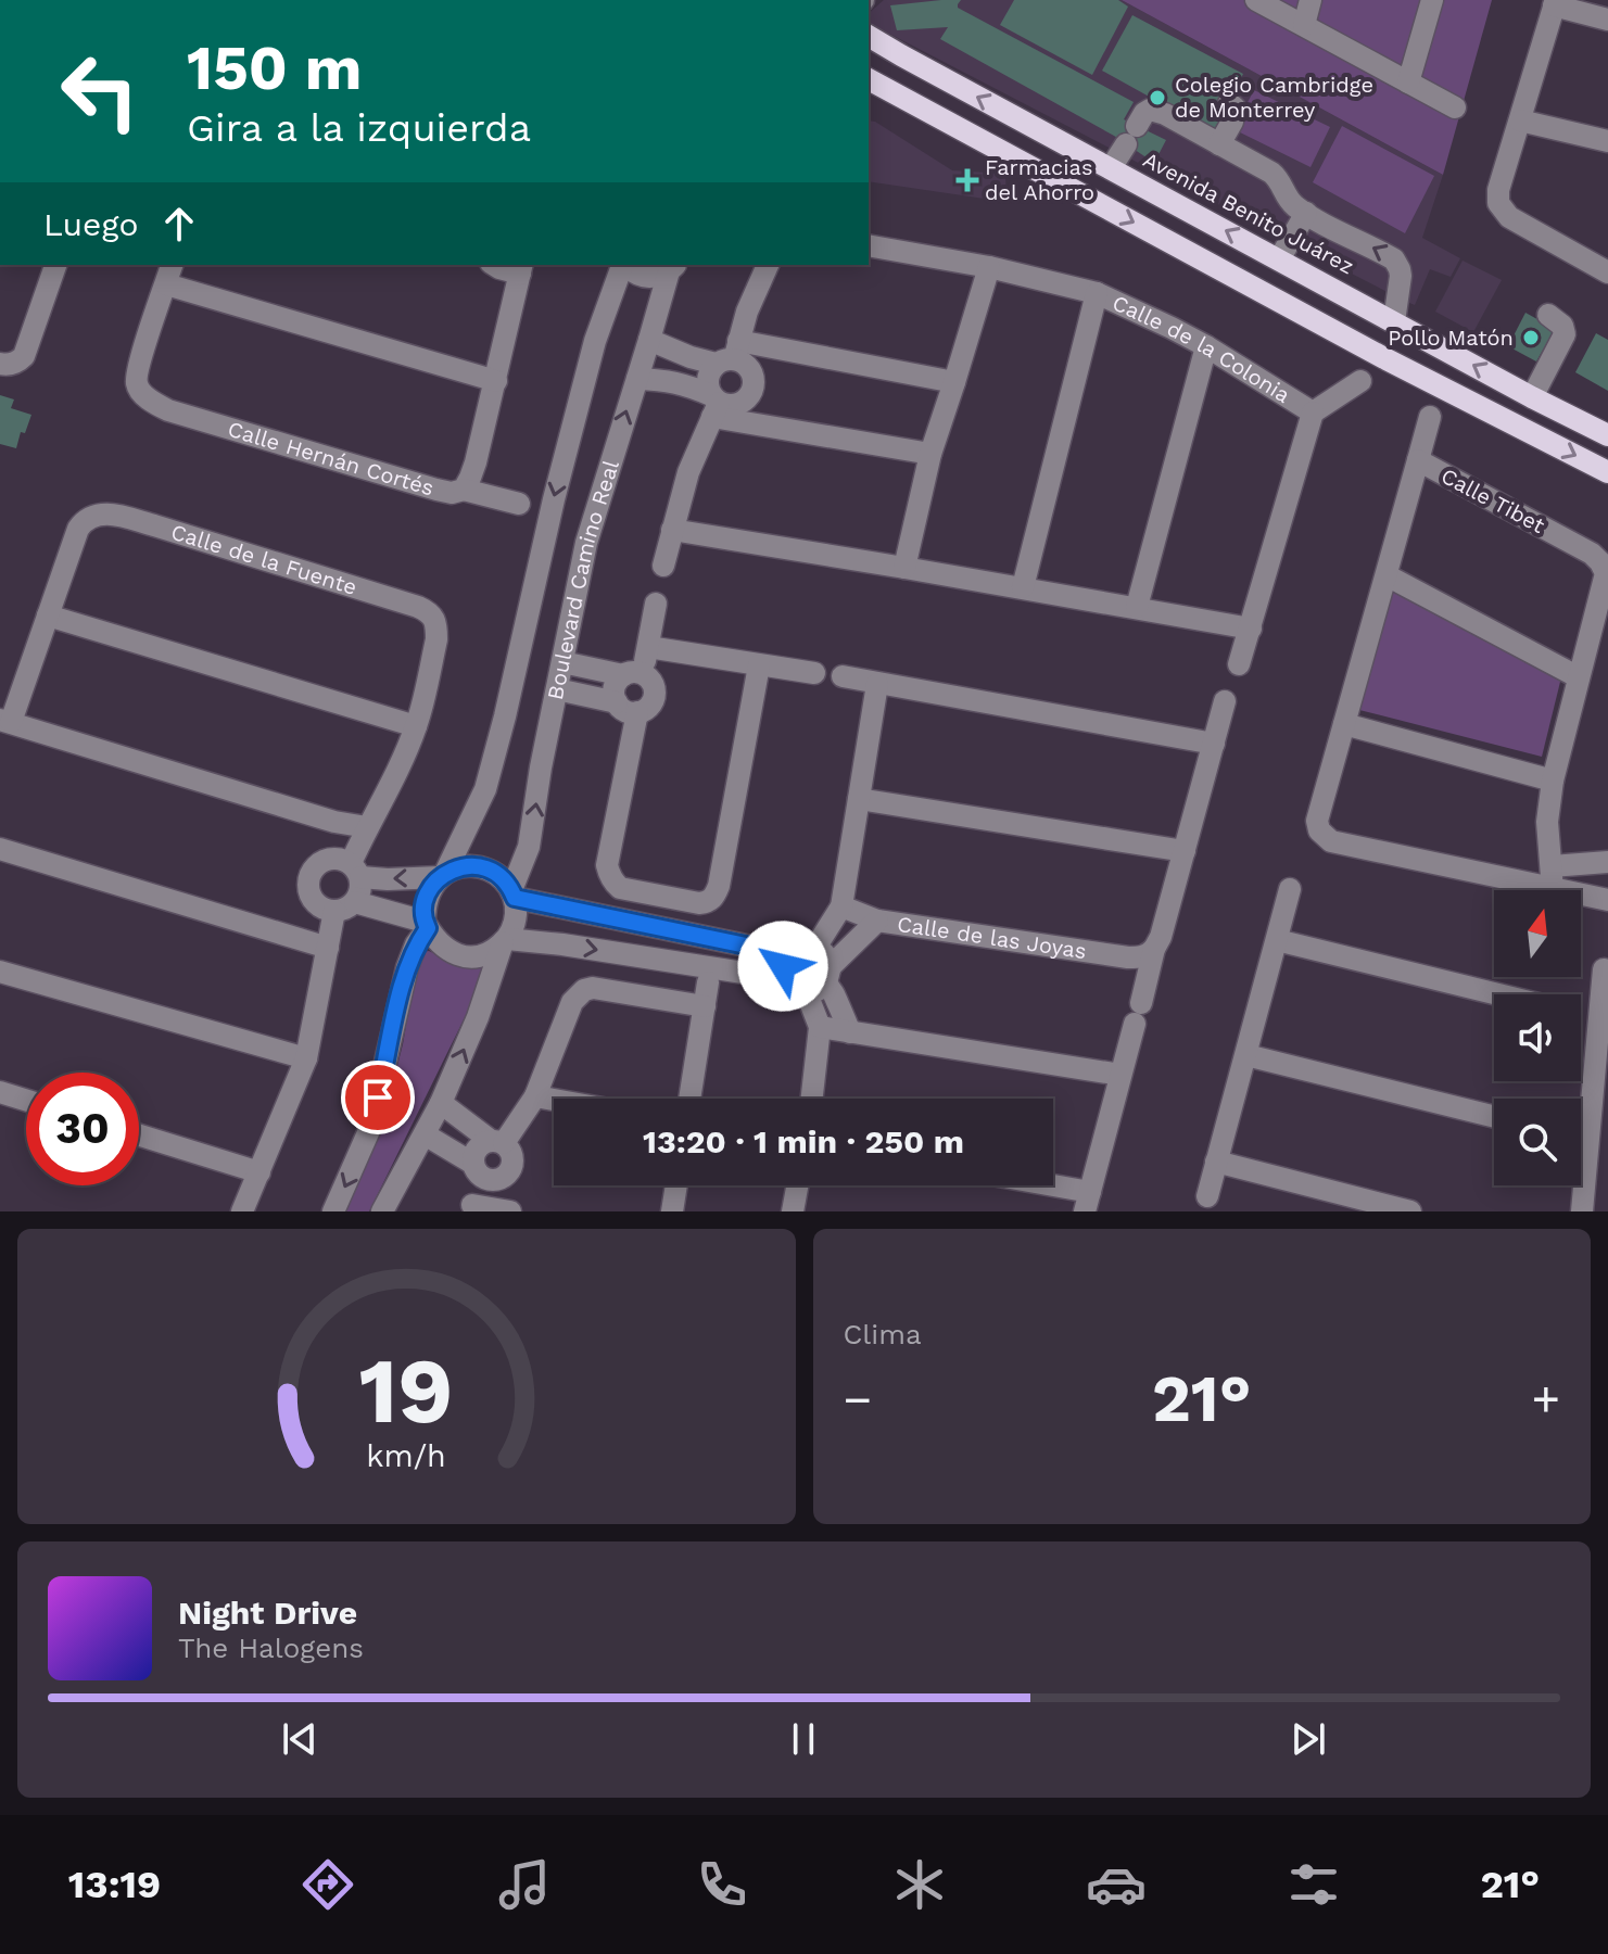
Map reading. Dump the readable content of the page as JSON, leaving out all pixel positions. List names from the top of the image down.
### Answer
{
  "streets": {
    "main road": ["Avenida Benito Juárez"],
    "street": [
      "Calle de la Colonia",
      "Calle Hernán Cortés",
      "Calle Tibet",
      "Calle de la Fuente",
      "Boulevard Camino Real",
      "Calle de las Joyas"
    ]
  },
  "places": {
    "other": ["Colegio Cambridge de Monterrey", "Pollo Matón"],
    "health": ["Farmacias del Ahorro"]
  },
  "north": "top",
  "page": {
    "turn": ["150 m", "Gira a la izquierda"],
    "then": "Luego",
    "limit": "30",
    "trip": "13:20 · 1 min · 250 m",
    "tile": "Clima",
    "heat": ["−", "21°", "+"],
    "song": ["Night Drive", "The Halogens"],
    "tabs": ["13:19", "21°"],
    "gauge": ["19", "km/h"]
  }
}
